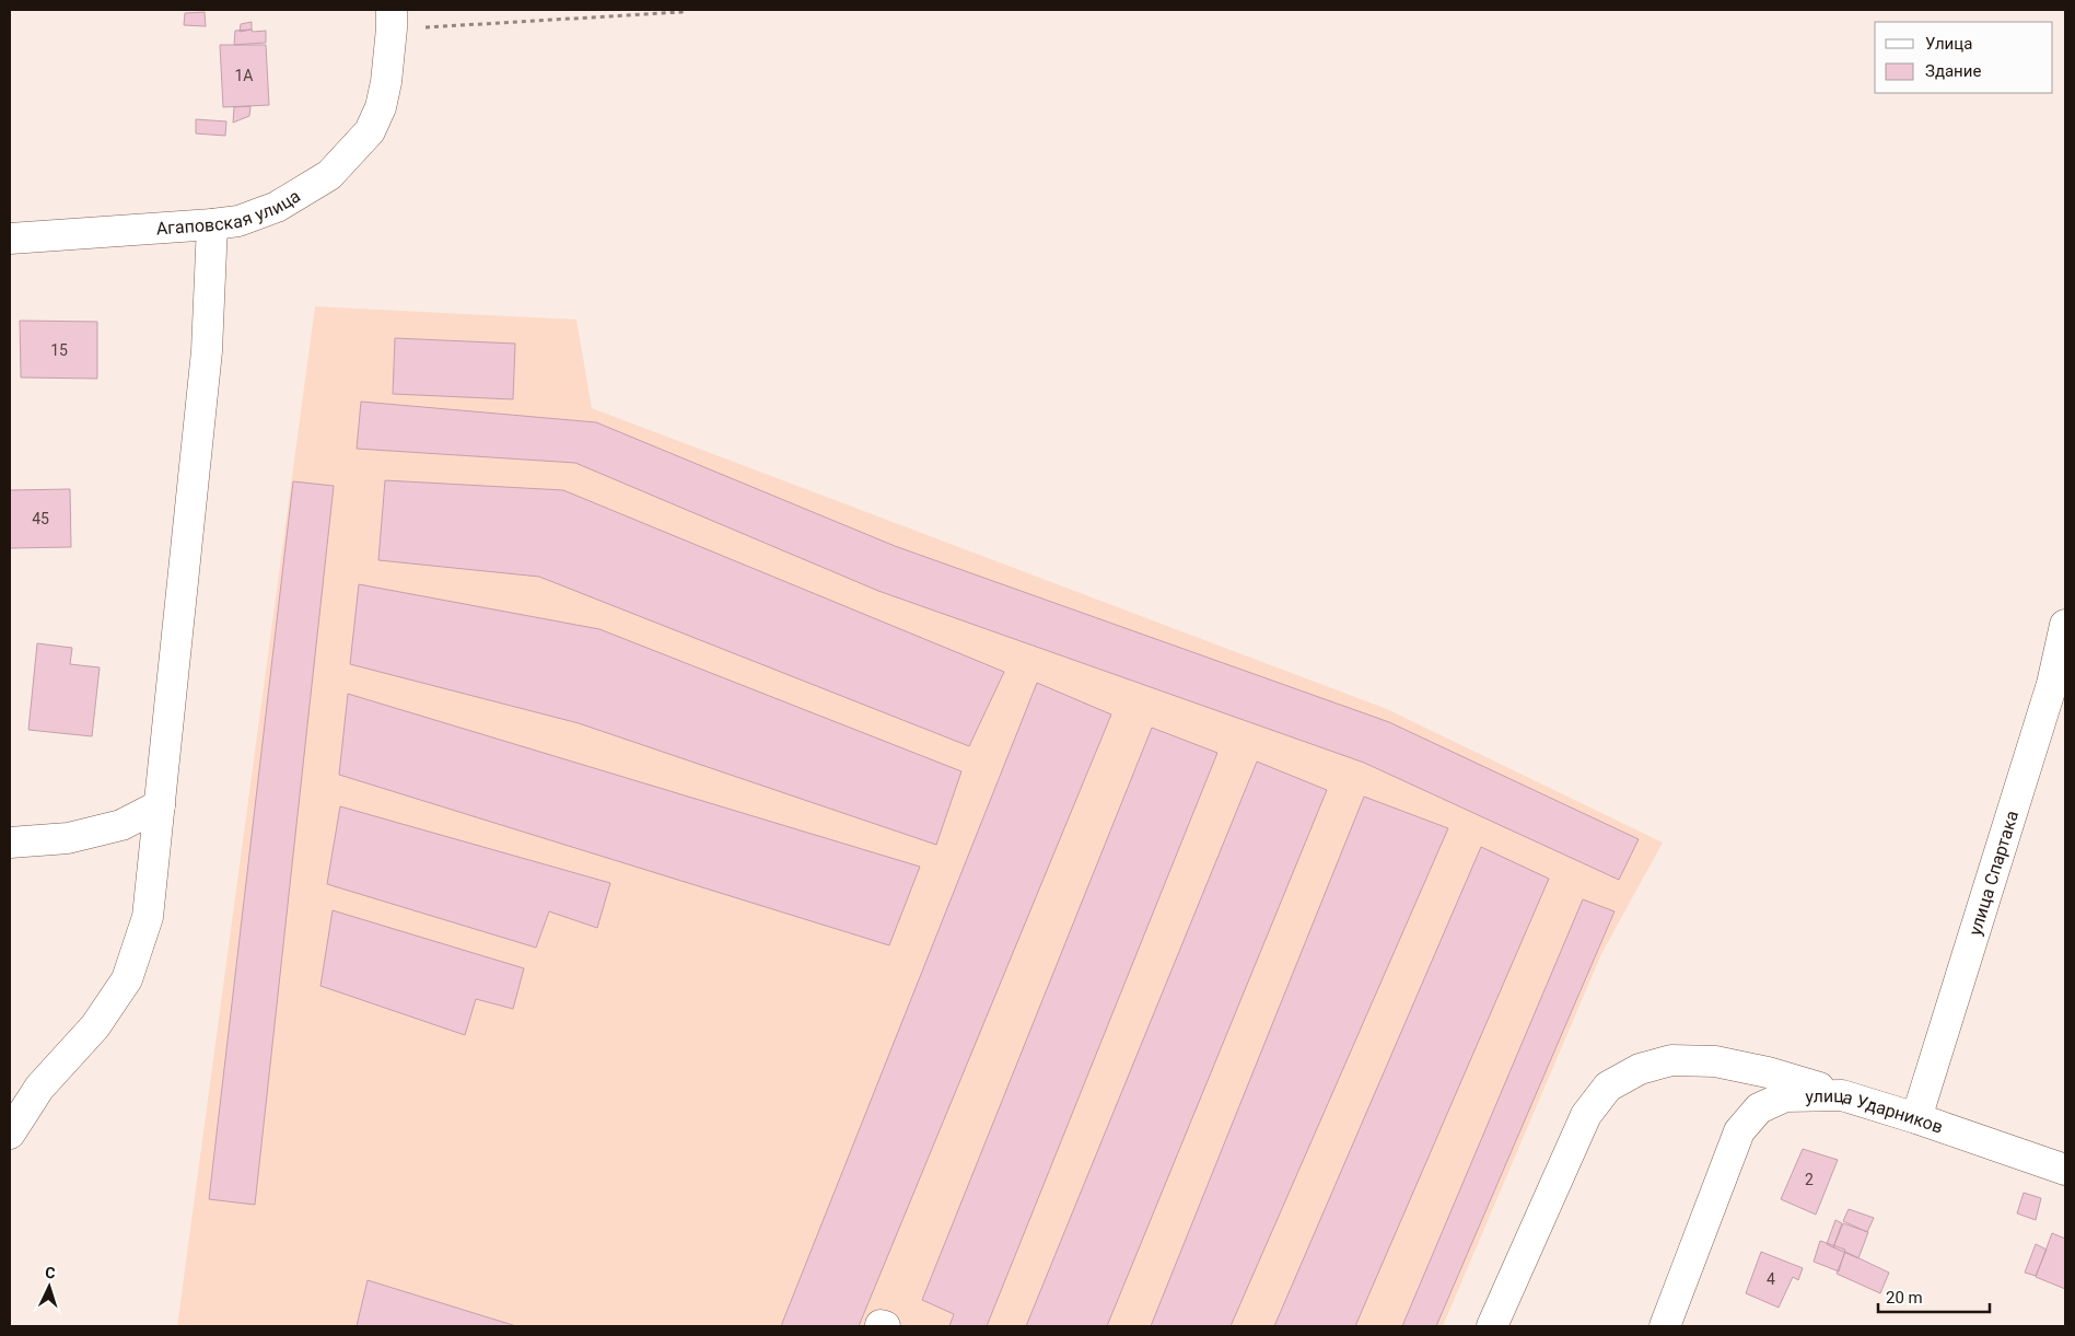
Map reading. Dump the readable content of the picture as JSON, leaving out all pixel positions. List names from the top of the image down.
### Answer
{
  "streets": {
    "street": ["Агаповская улица", "улица Спартака", "улица Ударников"]
  },
  "crossings": [
    ["улица Спартака", "улица Ударников"]
  ],
  "house_numbers": [
    "1А",
    "15",
    "45",
    "2",
    "4"
  ],
  "legend": ["Улица", "Здание"],
  "scale_bar": "20 m",
  "north": "top"
}
